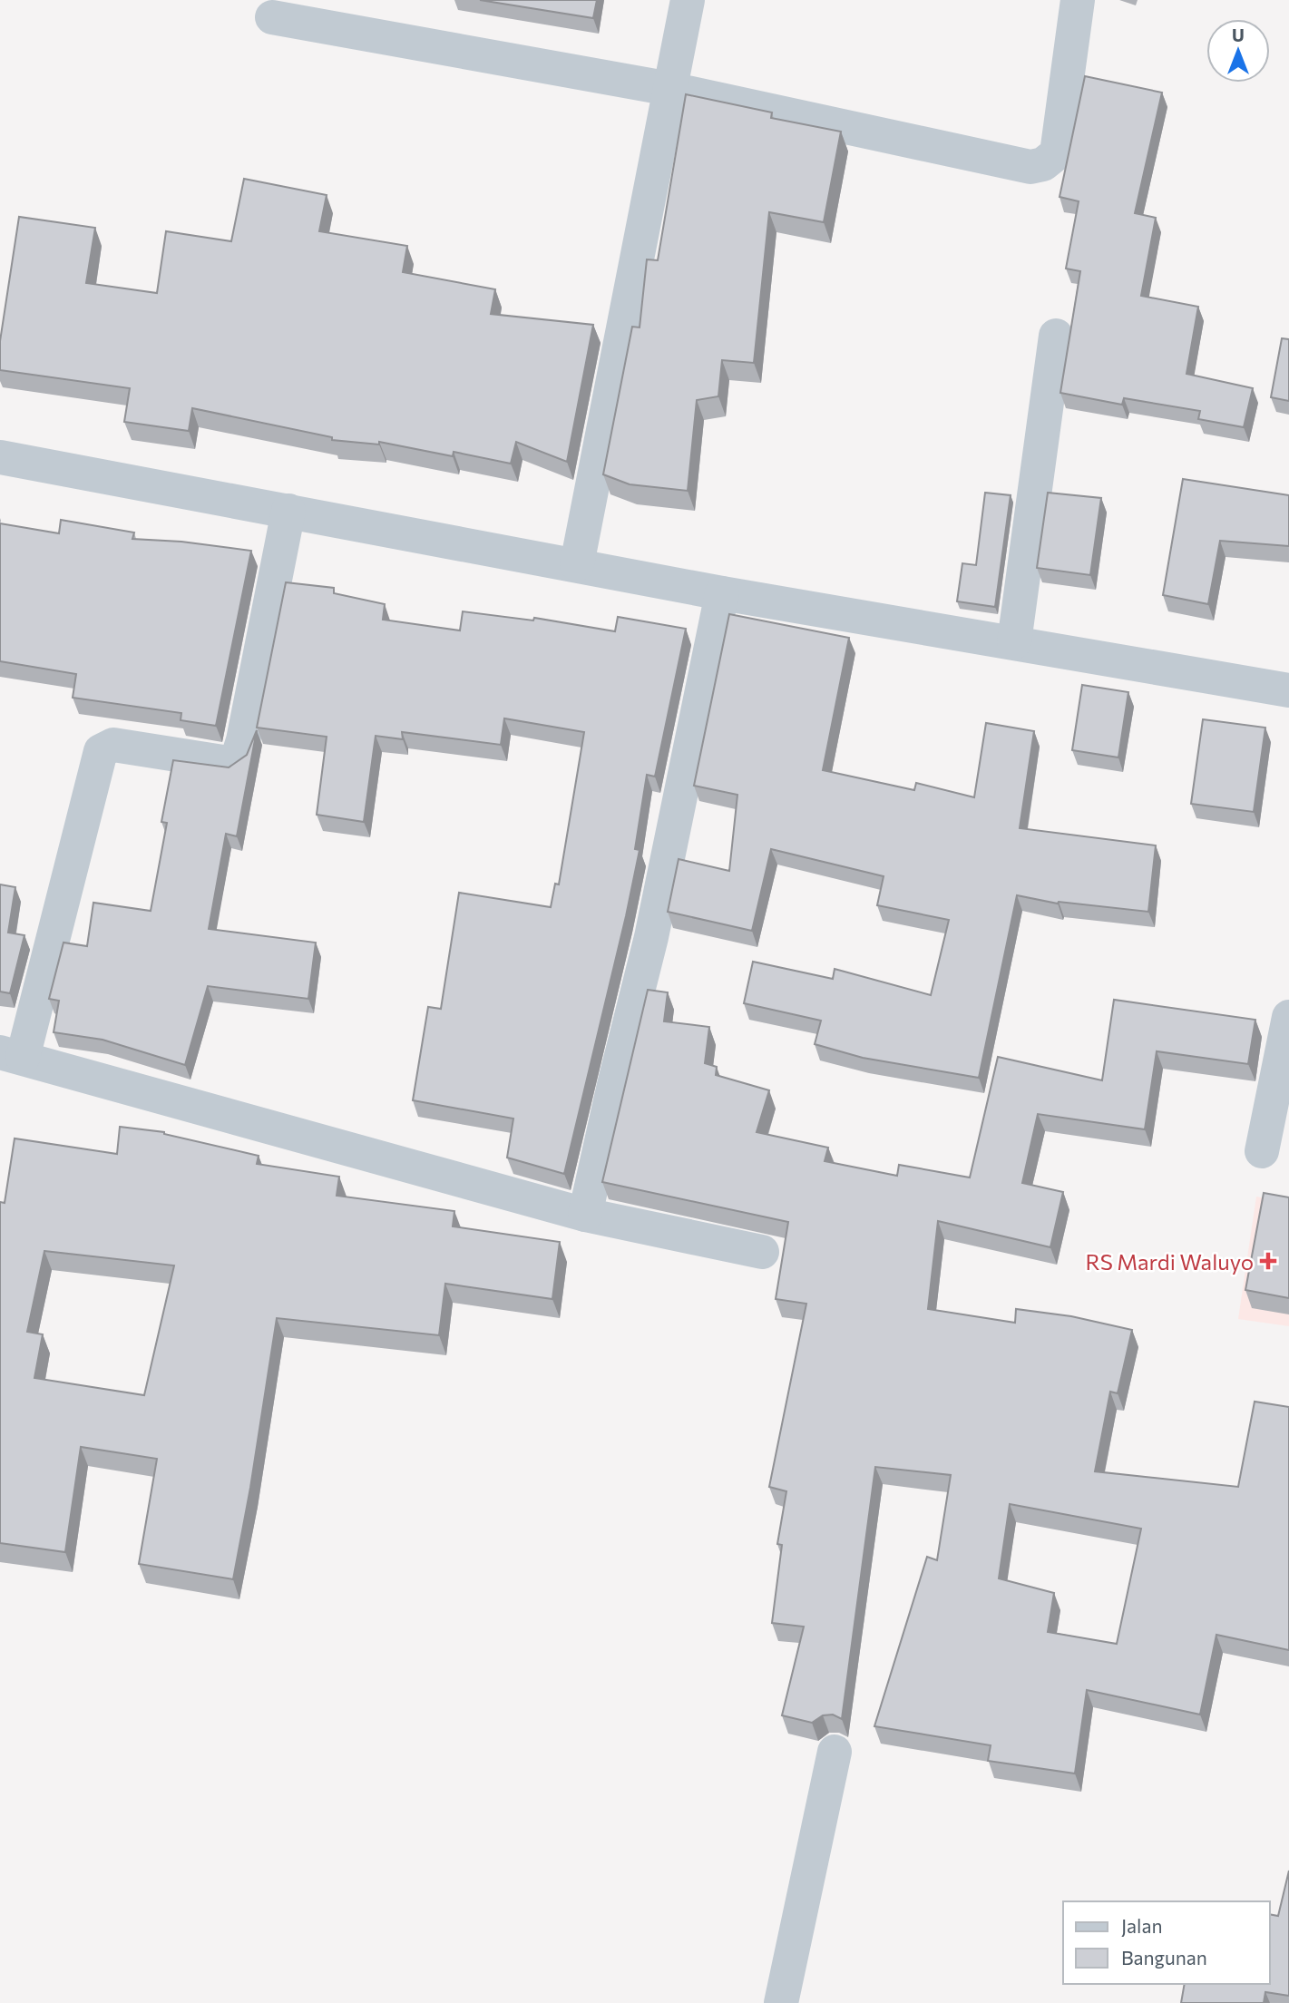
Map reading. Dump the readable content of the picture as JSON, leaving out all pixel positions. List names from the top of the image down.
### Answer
{
  "places": {
    "health": ["RS Mardi Waluyo"]
  },
  "legend": ["Jalan", "Bangunan"],
  "north": "top"
}
